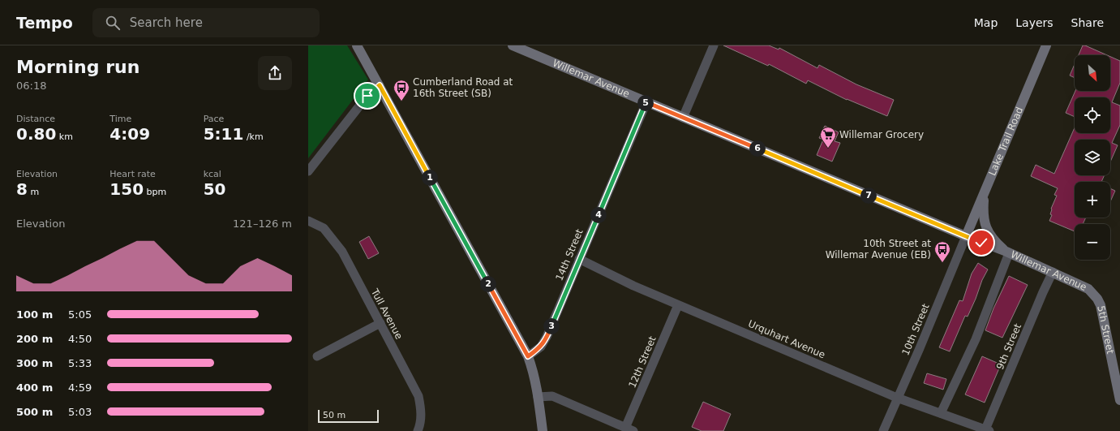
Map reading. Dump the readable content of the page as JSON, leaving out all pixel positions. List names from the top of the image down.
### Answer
{
  "streets": {
    "street": [
      "Willemar Avenue",
      "Lake Trail Road",
      "14th Street",
      "Tull Avenue",
      "10th Street",
      "5th Street",
      "Urquhart Avenue",
      "9th Street",
      "12th Street"
    ]
  },
  "crossings": [
    ["Willemar Avenue", "Lake Trail Road"],
    ["Willemar Avenue", "14th Street"],
    ["Willemar Avenue", "10th Street"],
    ["Willemar Avenue", "5th Street"],
    ["Willemar Avenue", "9th Street"],
    ["Lake Trail Road", "10th Street"],
    ["14th Street", "Urquhart Avenue"],
    ["10th Street", "Urquhart Avenue"],
    ["Urquhart Avenue", "9th Street"],
    ["Urquhart Avenue", "12th Street"]
  ],
  "places": {
    "bus stop": ["Cumberland Road at 16th Street (SB)", "10th Street at Willemar Avenue (EB)"],
    "supermarket": ["Willemar Grocery"]
  },
  "scale_bar": "50 m",
  "north": "bottom right",
  "page": {
    "header": "Tempo",
    "search": "Search here",
    "nav": ["Map", "Layers", "Share"],
    "heading": ["Morning run", "06:18"],
    "map_buttons": ["+", "−"],
    "pins": [
      "5",
      "6",
      "1",
      "7",
      "4",
      "2",
      "3"
    ],
    "stats": [
      ["Distance", "0.80 km"],
      ["Time", "4:09"],
      ["Pace", "5:11 /km"],
      ["Elevation", "8 m"],
      ["Heart rate", "150 bpm"],
      ["kcal", "50"]
    ],
    "chart": ["Elevation", "121–126 m"],
    "list": [
      {
        "name": "100 m",
        "note": "5:05"
      },
      {
        "name": "200 m",
        "note": "4:50"
      },
      {
        "name": "300 m",
        "note": "5:33"
      },
      {
        "name": "400 m",
        "note": "4:59"
      },
      {
        "name": "500 m",
        "note": "5:03"
      }
    ],
    "scale": "50 m"
  }
}
